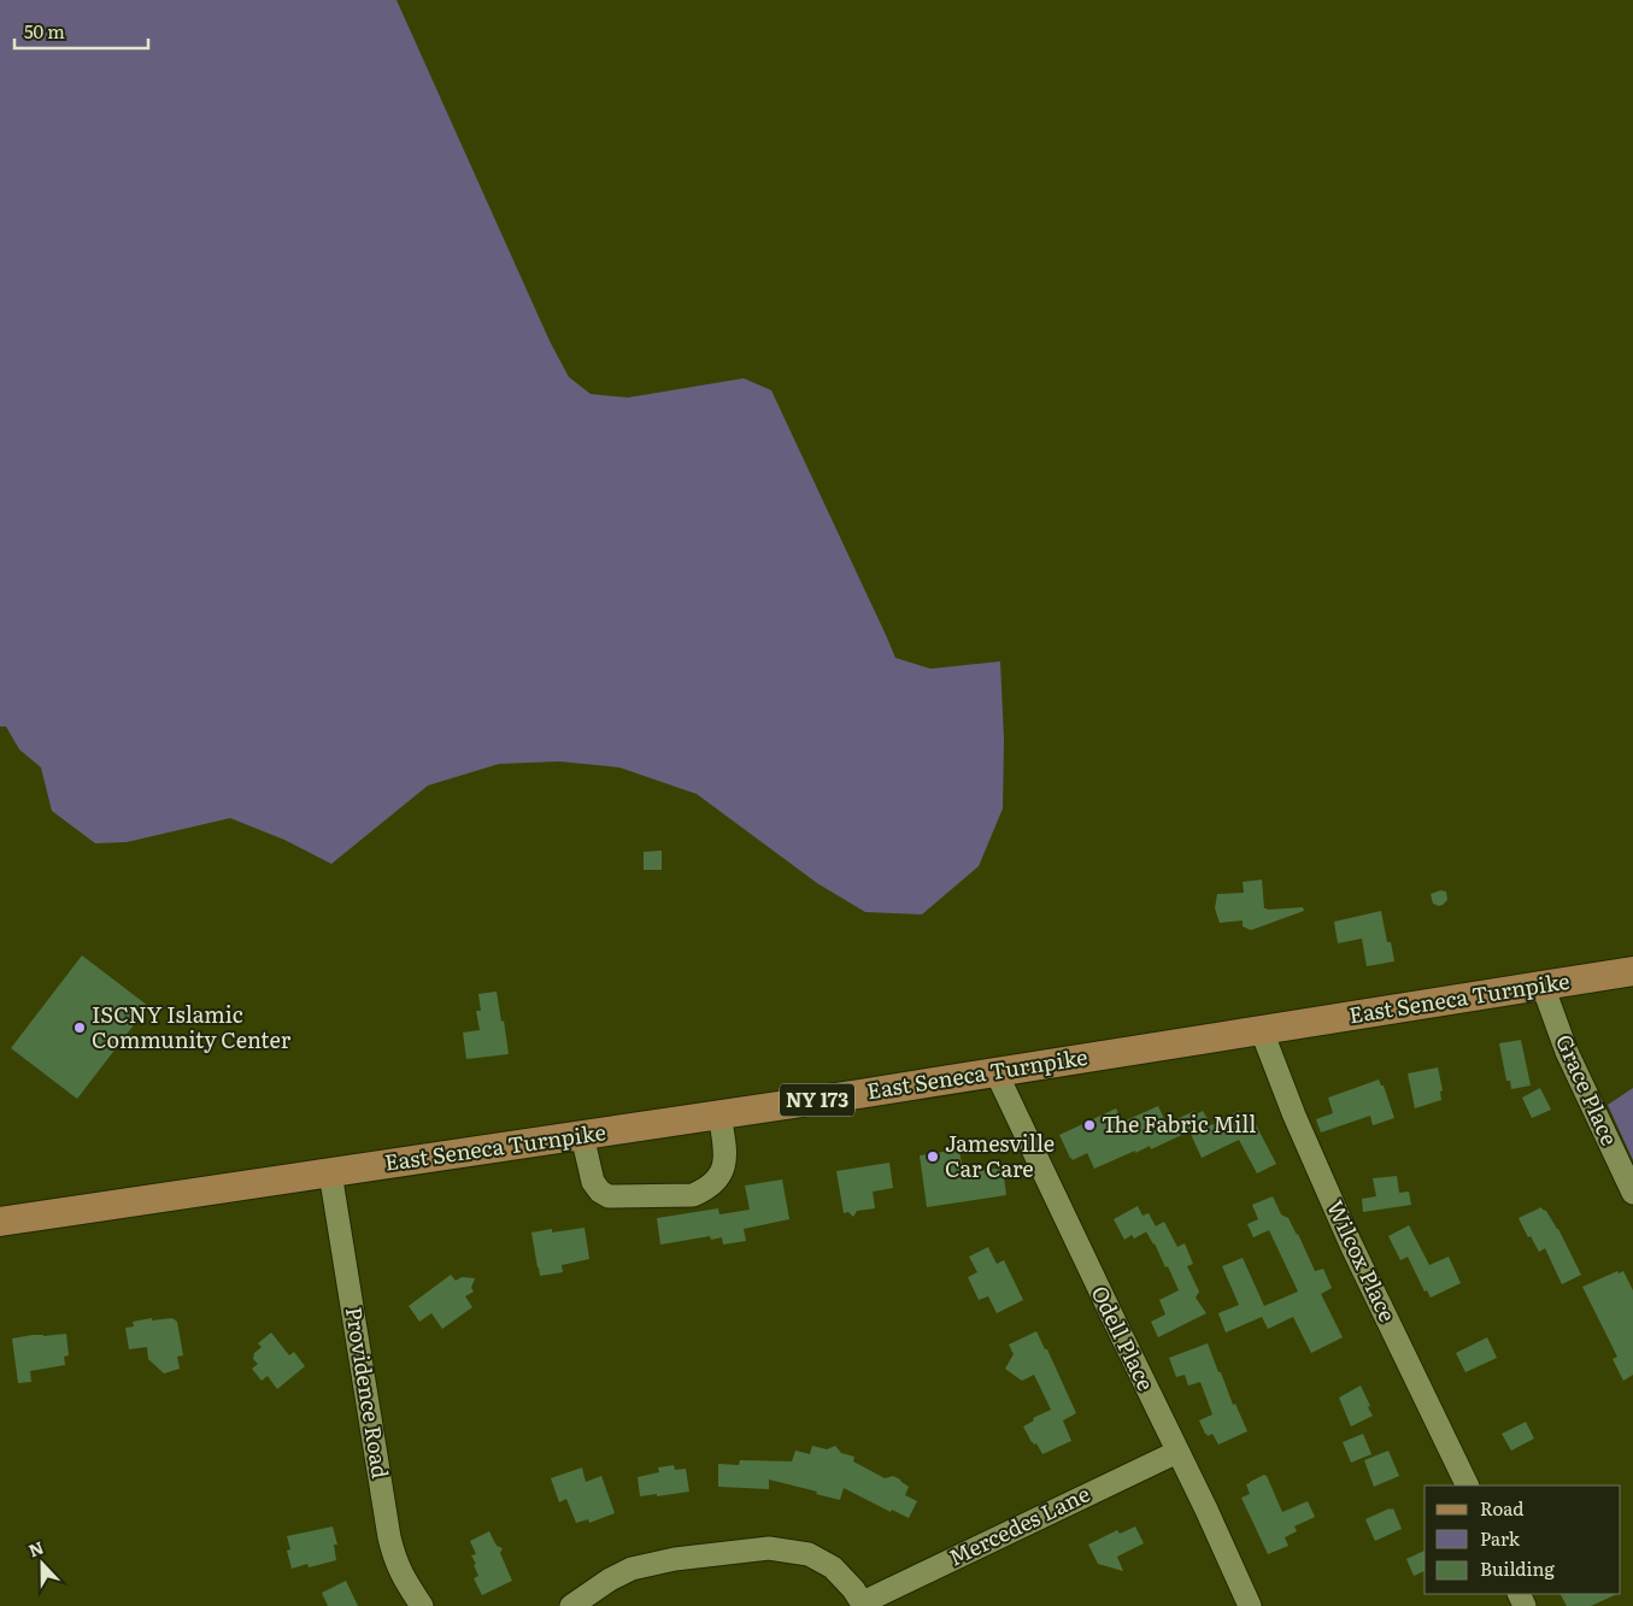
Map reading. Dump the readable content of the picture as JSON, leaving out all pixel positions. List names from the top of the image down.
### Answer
{
  "streets": {
    "main road": ["East Seneca Turnpike", "NY 173"],
    "street": [
      "Grace Place",
      "Wilcox Place",
      "Odell Place",
      "Providence Road",
      "Mercedes Lane"
    ]
  },
  "crossings": [
    ["East Seneca Turnpike", "Grace Place"],
    ["East Seneca Turnpike", "Wilcox Place"],
    ["East Seneca Turnpike", "Odell Place"],
    ["East Seneca Turnpike", "Providence Road"],
    ["Odell Place", "Mercedes Lane"]
  ],
  "places": ["ISCNY Islamic Community Center", "The Fabric Mill", "Jamesville Car Care"],
  "legend": ["Road", "Park", "Building"],
  "scale_bar": "50 m",
  "north": "top"
}
